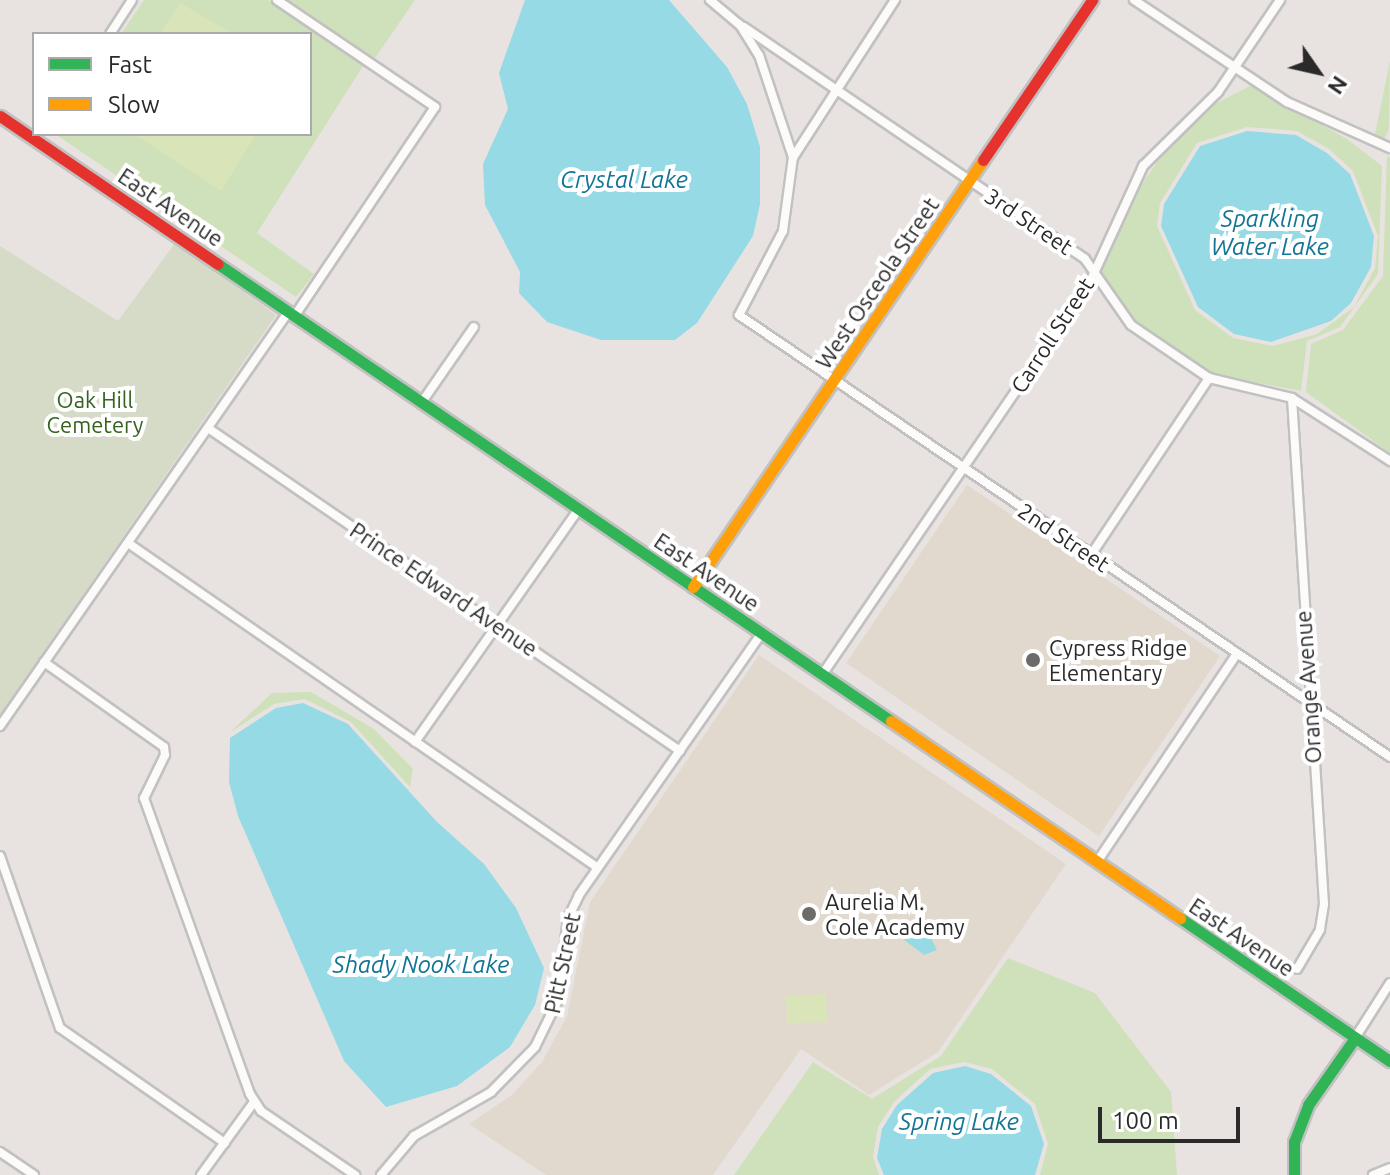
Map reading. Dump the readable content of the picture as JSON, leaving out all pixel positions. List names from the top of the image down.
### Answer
{
  "streets": {
    "street": [
      "East Avenue",
      "3rd Street",
      "West Osceola Street",
      "Carroll Street",
      "2nd Street",
      "Prince Edward Avenue",
      "Orange Avenue",
      "Pitt Street"
    ]
  },
  "crossings": [
    ["East Avenue", "West Osceola Street"],
    ["East Avenue", "Carroll Street"],
    ["East Avenue", "Pitt Street"],
    ["3rd Street", "West Osceola Street"],
    ["3rd Street", "Carroll Street"],
    ["3rd Street", "Orange Avenue"],
    ["West Osceola Street", "2nd Street"],
    ["Carroll Street", "2nd Street"],
    ["2nd Street", "Orange Avenue"],
    ["Prince Edward Avenue", "Pitt Street"]
  ],
  "water": [
    "Crystal Lake",
    "Sparkling Water Lake",
    "Shady Nook Lake",
    "Spring Lake"
  ],
  "parks": ["Oak Hill Cemetery"],
  "places": ["Cypress Ridge Elementary", "Aurelia M. Cole Academy"],
  "legend": ["Fast", "Slow"],
  "scale_bar": "100 m",
  "north": "bottom right"
}
